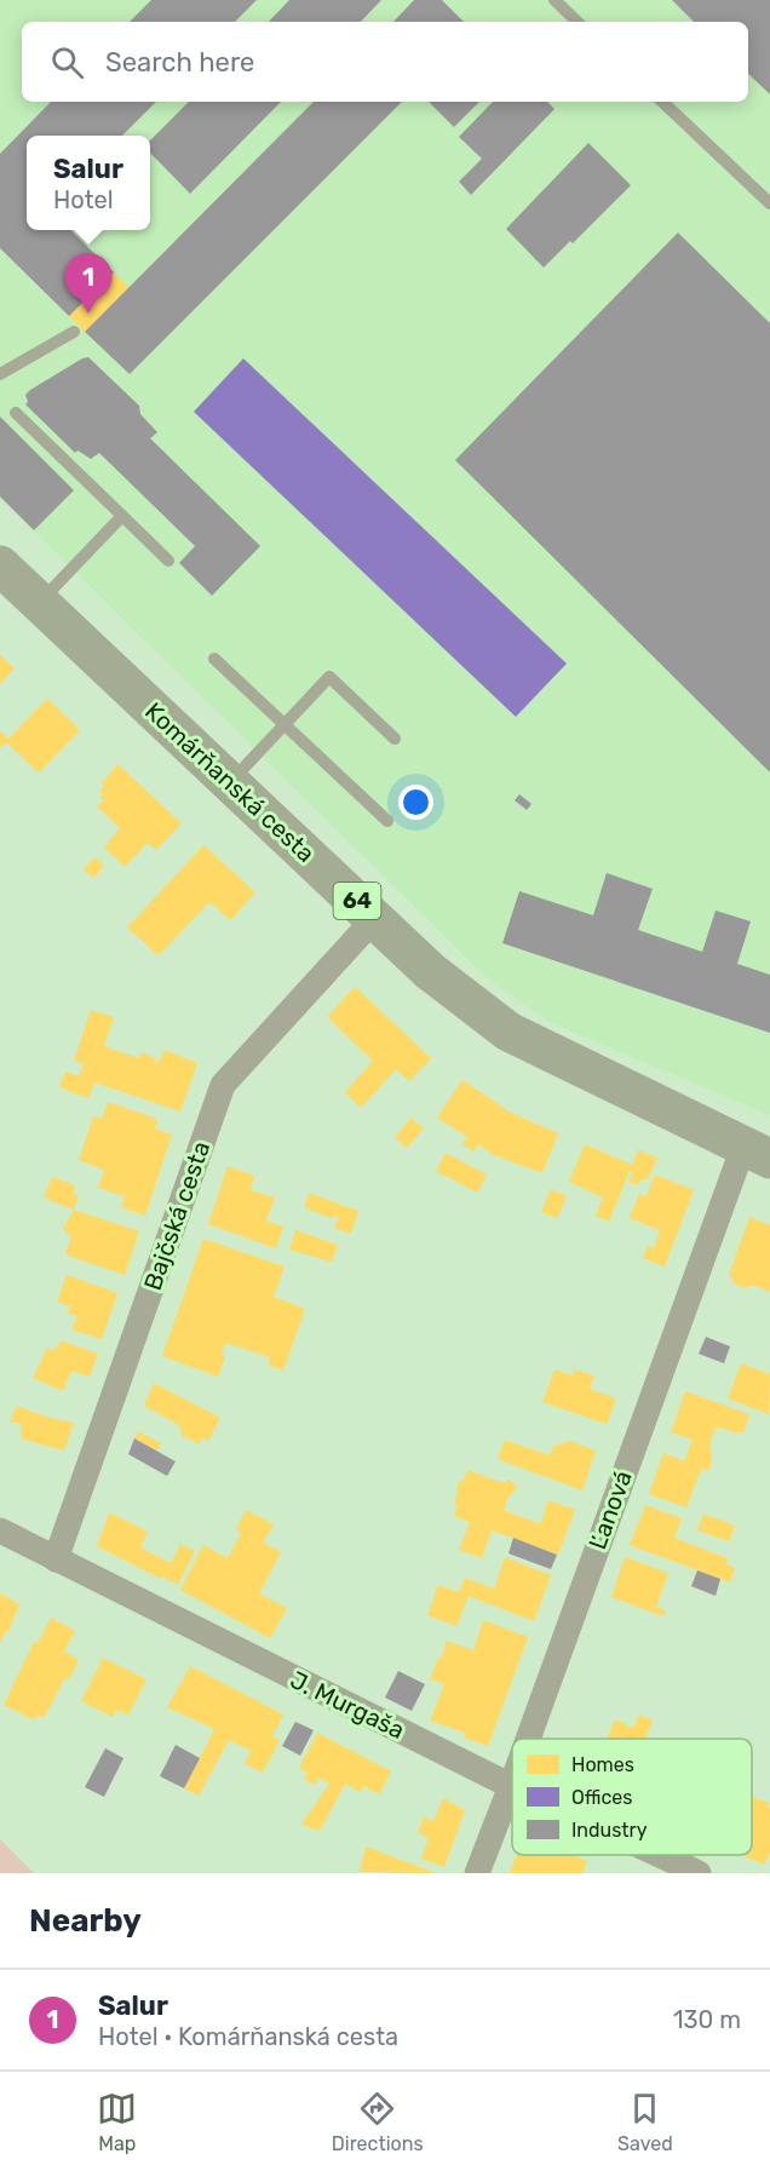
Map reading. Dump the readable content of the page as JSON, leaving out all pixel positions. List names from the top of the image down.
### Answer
{
  "streets": {
    "main road": ["Komárňanská cesta", "64"],
    "street": ["Bajčská cesta", "Ľanová", "J. Murgaša"]
  },
  "crossings": [
    ["Komárňanská cesta", "Bajčská cesta"],
    ["Komárňanská cesta", "Ľanová"],
    ["Bajčská cesta", "J. Murgaša"],
    ["Ľanová", "J. Murgaša"]
  ],
  "legend": ["Homes", "Offices", "Industry"],
  "page": {
    "search": "Search here",
    "popup": ["Salur", "Hotel"],
    "pins": "1",
    "heading": "Nearby",
    "list": [
      {
        "mark": "1",
        "name": "Salur",
        "note": "Hotel · Komárňanská cesta",
        "value": "130 m"
      }
    ],
    "nav": ["Map", "Directions", "Saved"]
  }
}
